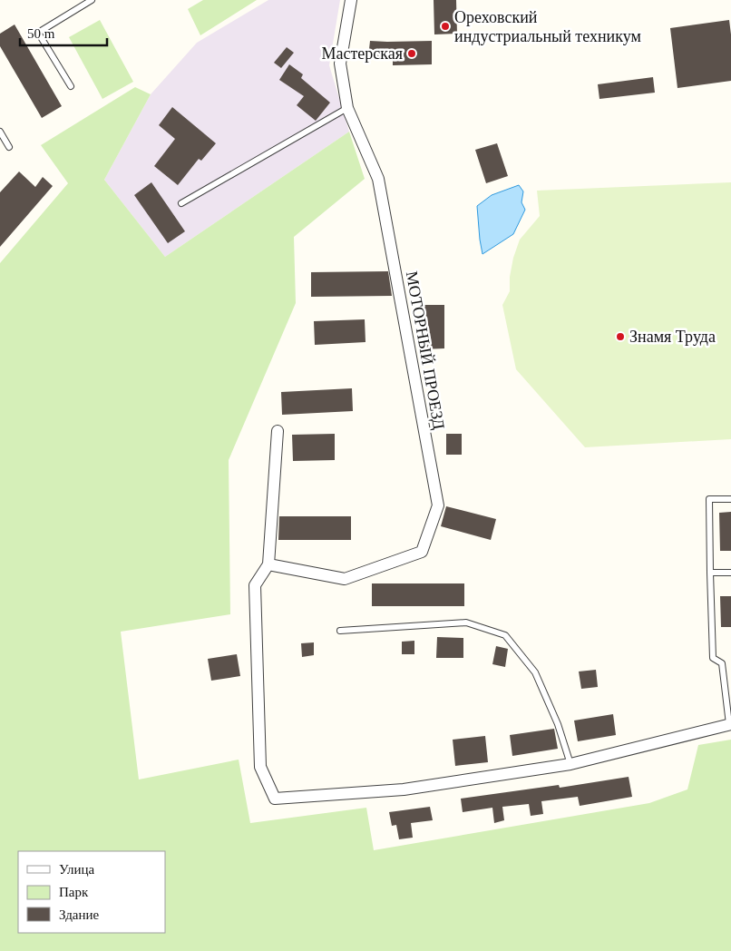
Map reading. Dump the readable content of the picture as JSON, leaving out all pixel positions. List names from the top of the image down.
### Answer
{
  "streets": {
    "street": ["МОТОРНЫЙ ПРОЕЗД"]
  },
  "places": ["Ореховский индустриальный техникум", "Мастерская", "Знамя Труда"],
  "legend": ["Улица", "Парк", "Здание"],
  "scale_bar": "50 m"
}
